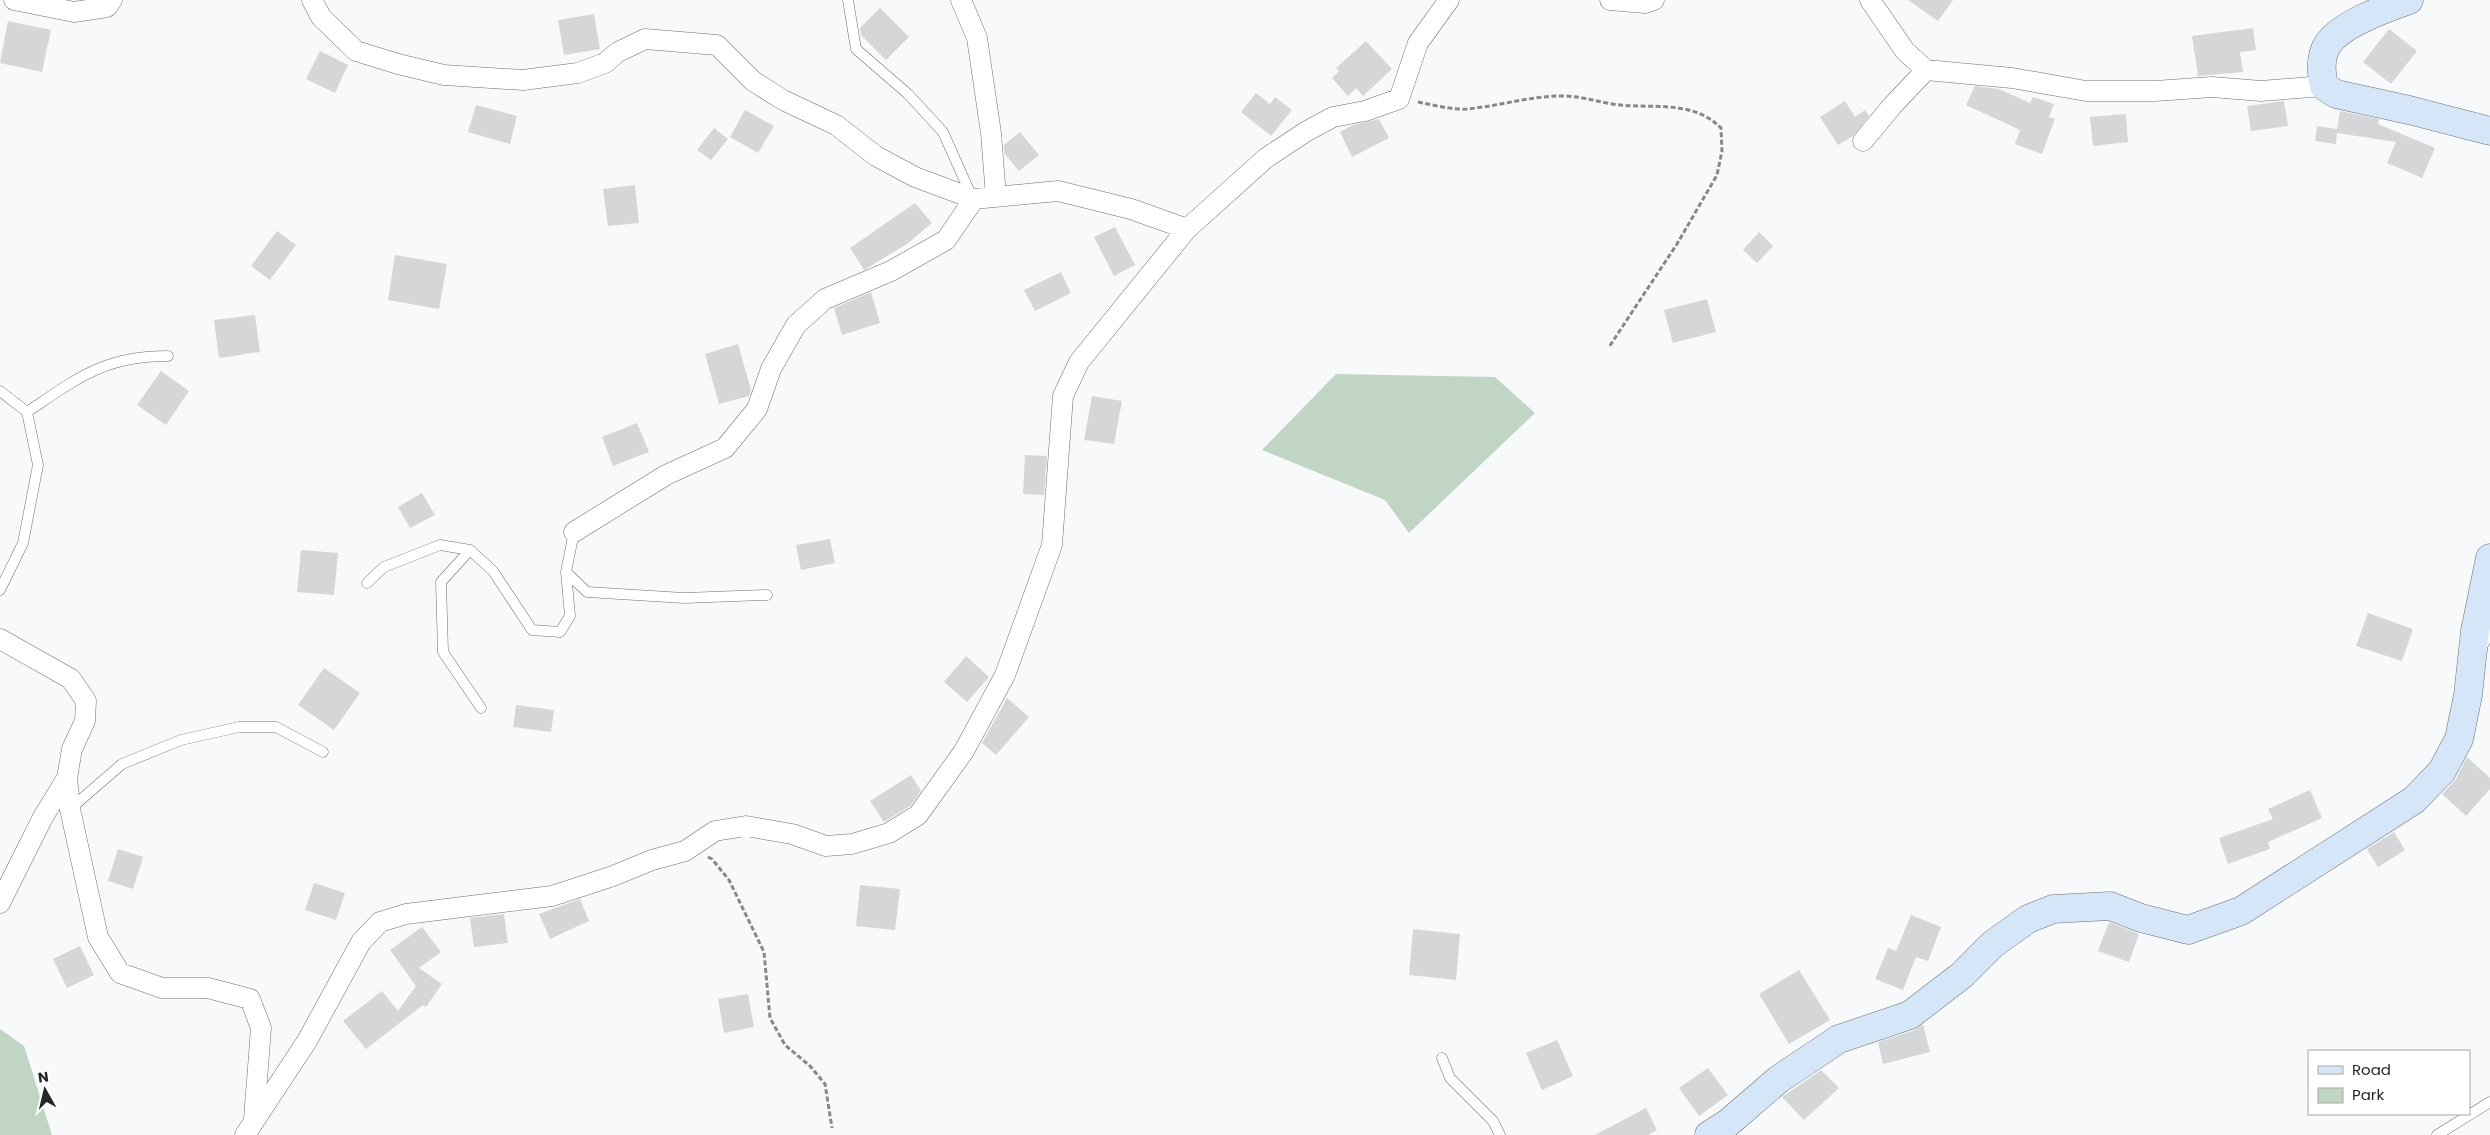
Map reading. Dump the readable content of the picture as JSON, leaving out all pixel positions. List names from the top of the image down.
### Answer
{
  "legend": ["Road", "Park"],
  "north": "top"
}
